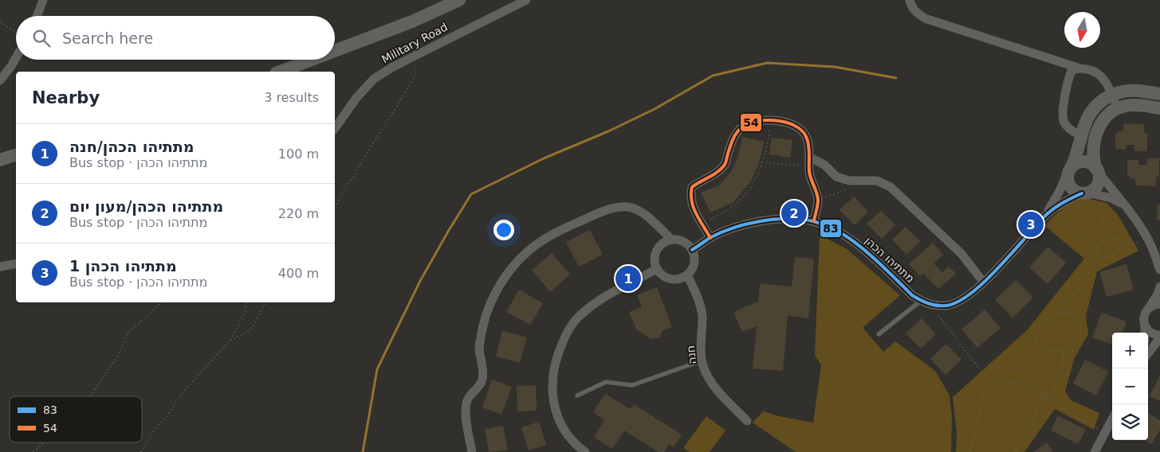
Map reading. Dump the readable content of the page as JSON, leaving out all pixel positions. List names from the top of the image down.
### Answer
{
  "streets": {
    "street": ["Military Road", "מתתיהו הכהן", "חנה"]
  },
  "crossings": [
    ["מתתיהו הכהן", "חנה"]
  ],
  "lines": ["transit line 54", "transit line 83"],
  "legend": ["83", "54"],
  "north": "bottom",
  "page": {
    "search": "Search here",
    "heading": ["Nearby", "3 results"],
    "list": [
      {
        "mark": "1",
        "name": "מתתיהו הכהן/חנה",
        "note": "Bus stop · מתתיהו הכהן",
        "value": "100 m"
      },
      {
        "mark": "2",
        "name": "מתתיהו הכהן/מעון יום",
        "note": "Bus stop · מתתיהו הכהן",
        "value": "220 m"
      },
      {
        "mark": "3",
        "name": "מתתיהו הכהן 1",
        "note": "Bus stop · מתתיהו הכהן",
        "value": "400 m"
      }
    ],
    "pins": ["2", "3", "1"],
    "map_buttons": ["+", "−"]
  }
}
